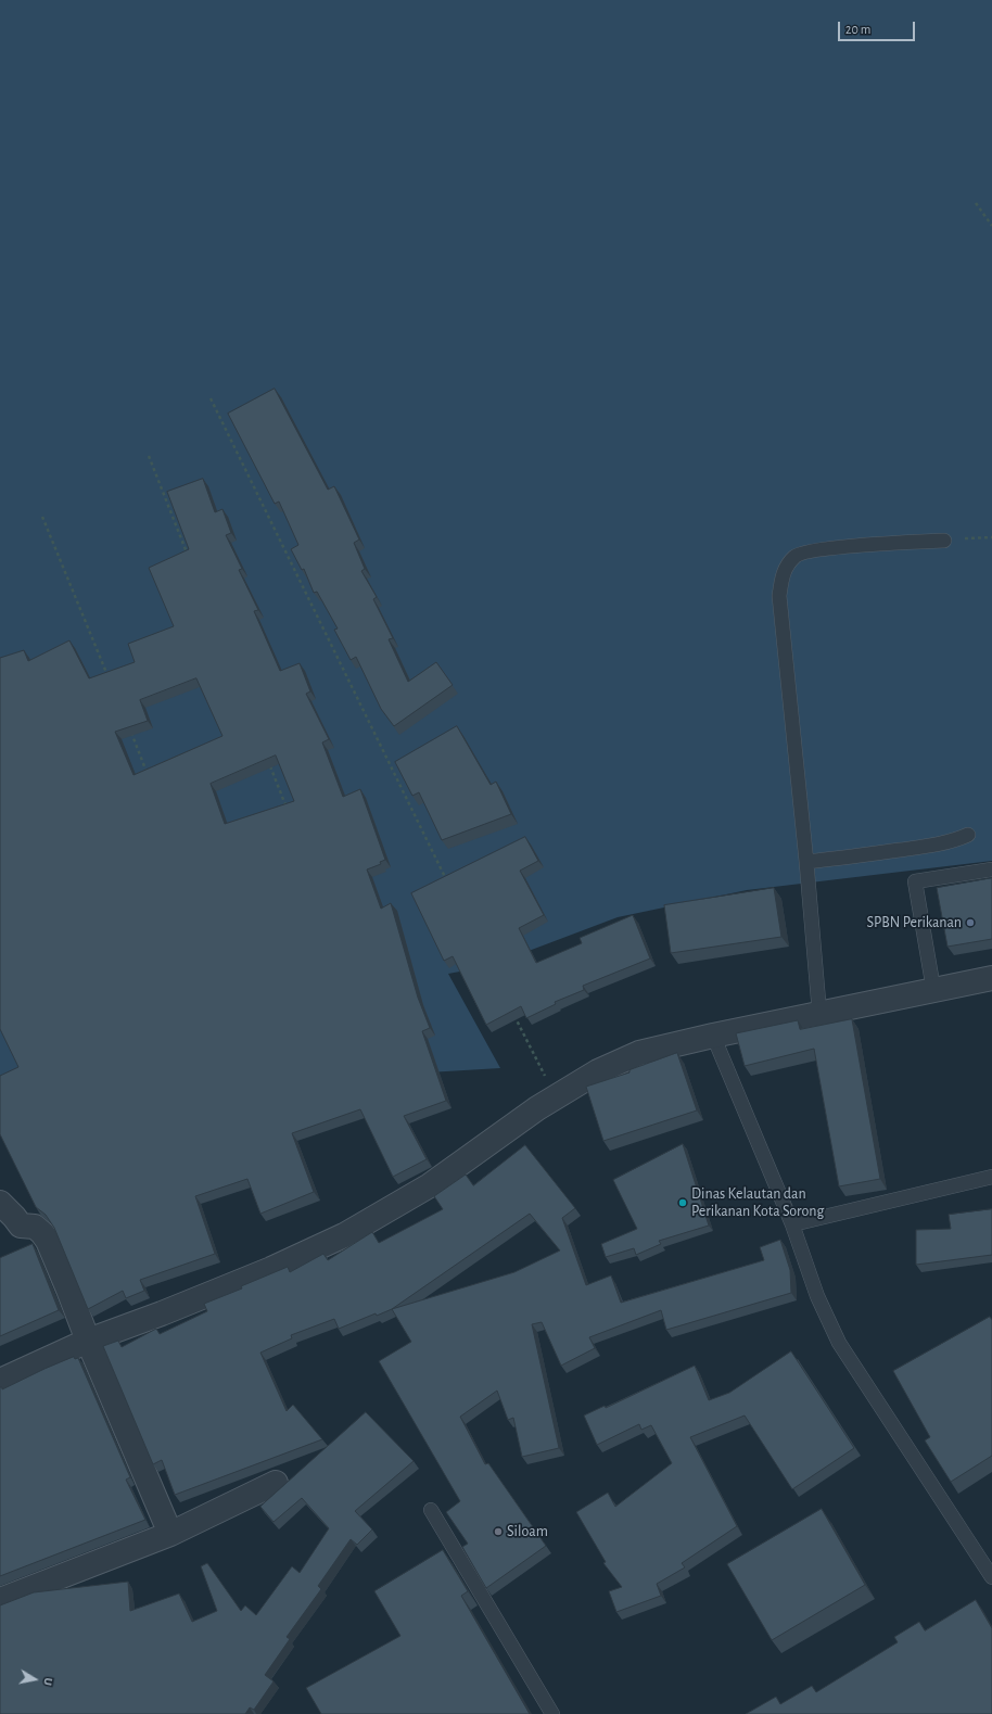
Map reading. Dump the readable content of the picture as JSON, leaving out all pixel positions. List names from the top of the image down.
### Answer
{
  "places": ["SPBN Perikanan", "Dinas Kelautan dan Perikanan Kota Sorong", "Siloam"],
  "scale_bar": "20 m",
  "north": "right"
}
